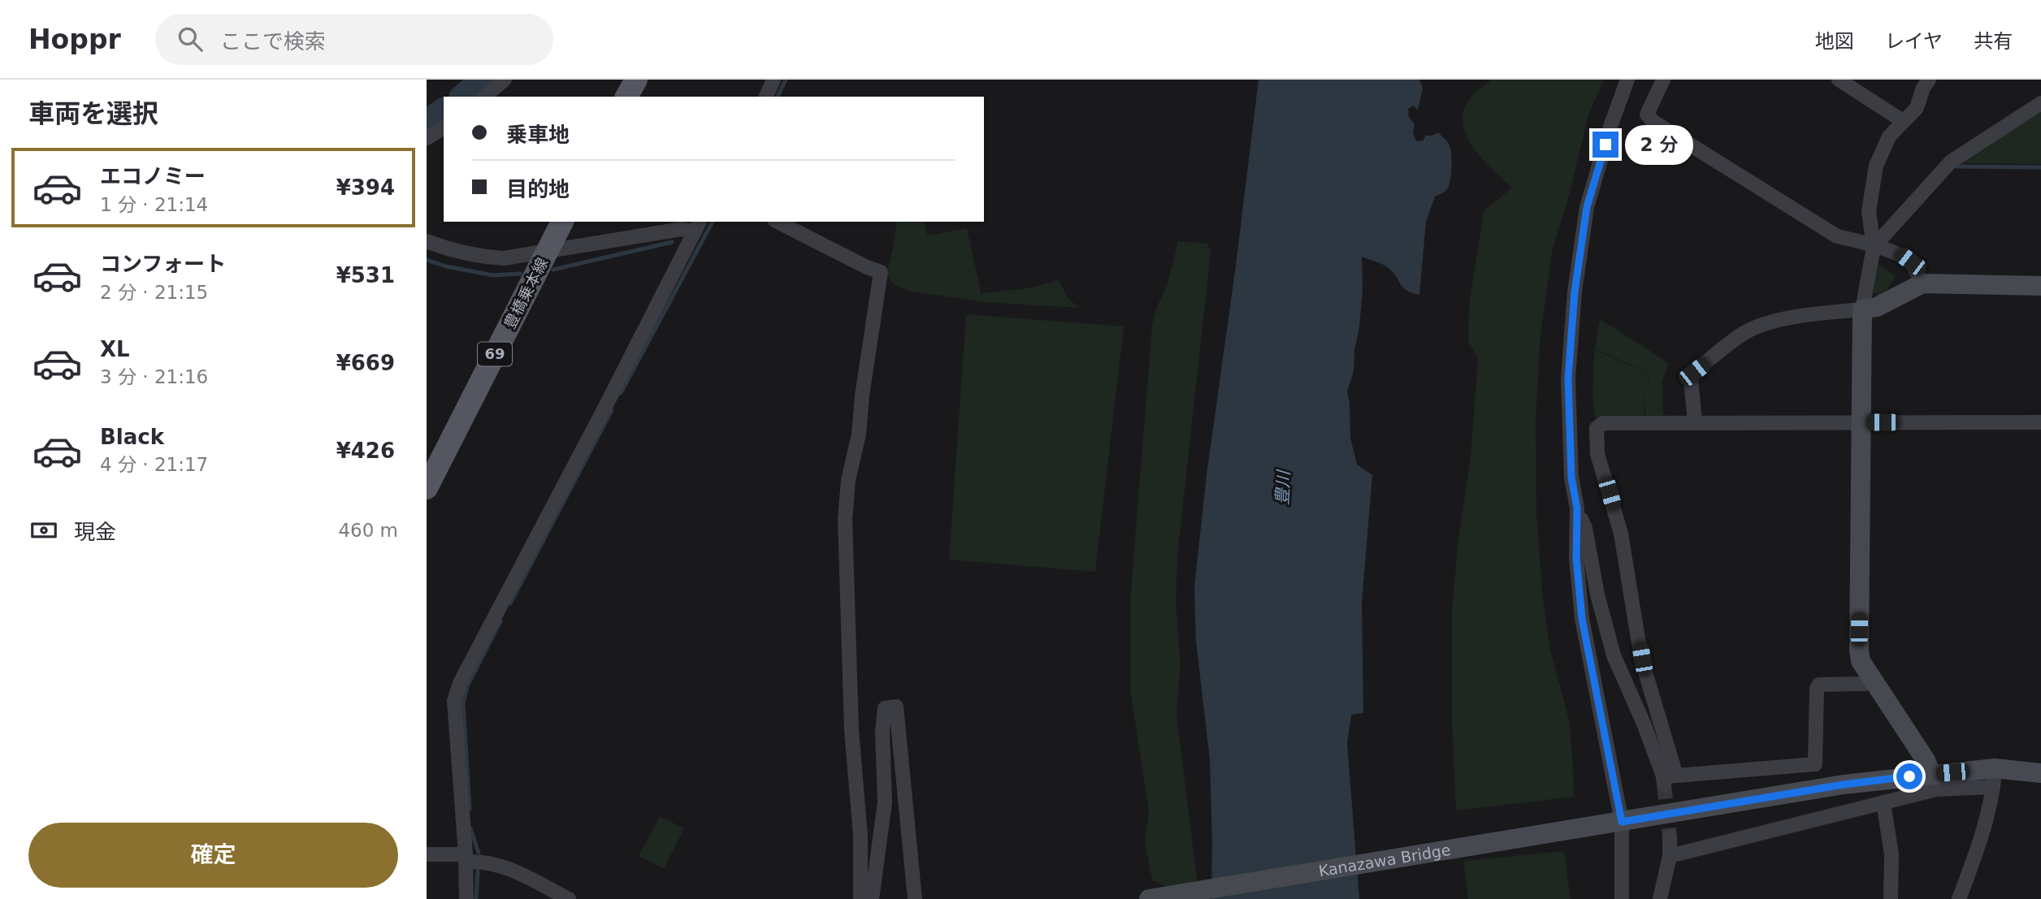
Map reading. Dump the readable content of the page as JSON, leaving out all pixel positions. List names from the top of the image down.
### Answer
{
  "streets": {
    "main road": ["豊橋乗本線", "69", "Kanazawa Bridge"]
  },
  "water": ["豊川"],
  "page": {
    "header": "Hoppr",
    "search": "ここで検索",
    "nav": ["地図", "レイヤ", "共有"],
    "heading": "車両を選択",
    "banner": ["乗車地", "目的地"],
    "bubble": "2 分",
    "list": [
      {
        "name": "エコノミー",
        "note": "1 分 · 21:14",
        "value": "¥394"
      },
      {
        "name": "コンフォート",
        "note": "2 分 · 21:15",
        "value": "¥531"
      },
      {
        "name": "XL",
        "note": "3 分 · 21:16",
        "value": "¥669"
      },
      {
        "name": "Black",
        "note": "4 分 · 21:17",
        "value": "¥426"
      }
    ],
    "pay": ["現金", "460 m"],
    "buttons": "確定"
  }
}
